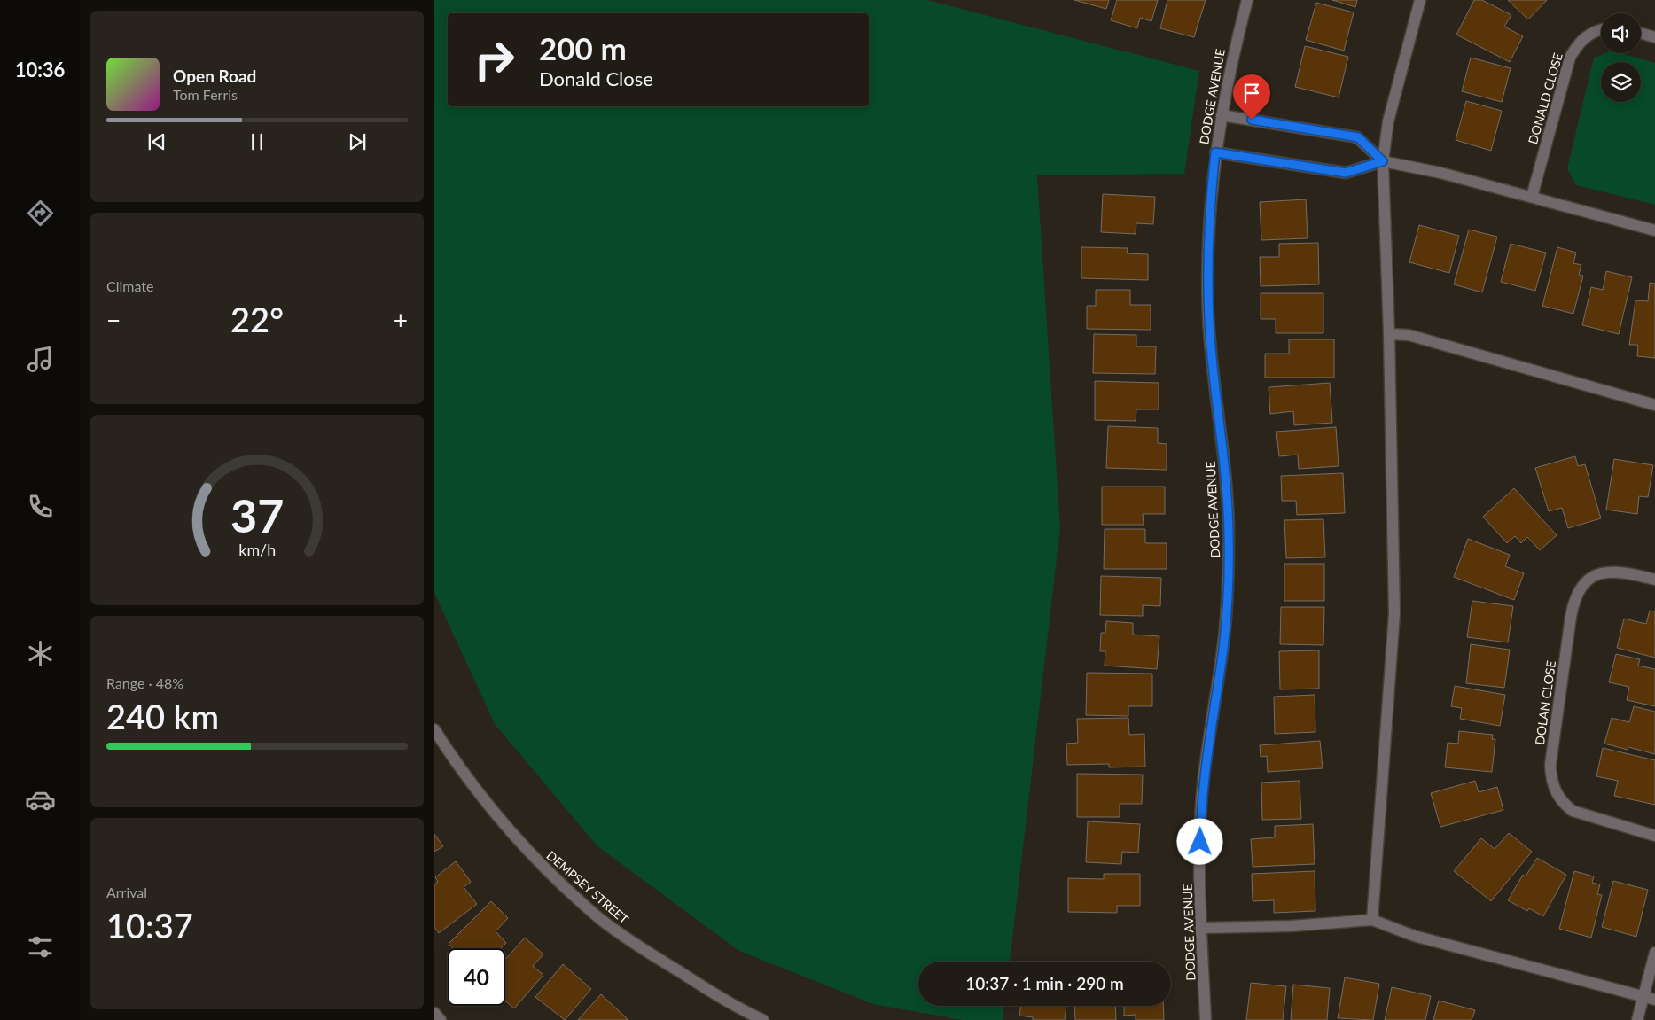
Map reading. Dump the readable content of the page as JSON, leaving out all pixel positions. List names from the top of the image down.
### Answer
{
  "streets": {
    "street": [
      "DODGE AVENUE",
      "DONALD CLOSE",
      "DOLAN CLOSE",
      "DEMPSEY STREET"
    ]
  },
  "page": {
    "tabs": "10:36",
    "turn": ["200 m", "Donald Close"],
    "song": ["Open Road", "Tom Ferris"],
    "tile": [
      "Climate",
      ["Range · 48%", "240 km"],
      ["Arrival", "10:37"]
    ],
    "heat": ["−", "22°", "+"],
    "limit": "40",
    "trip": "10:37 · 1 min · 290 m",
    "gauge": ["37", "km/h"]
  }
}
